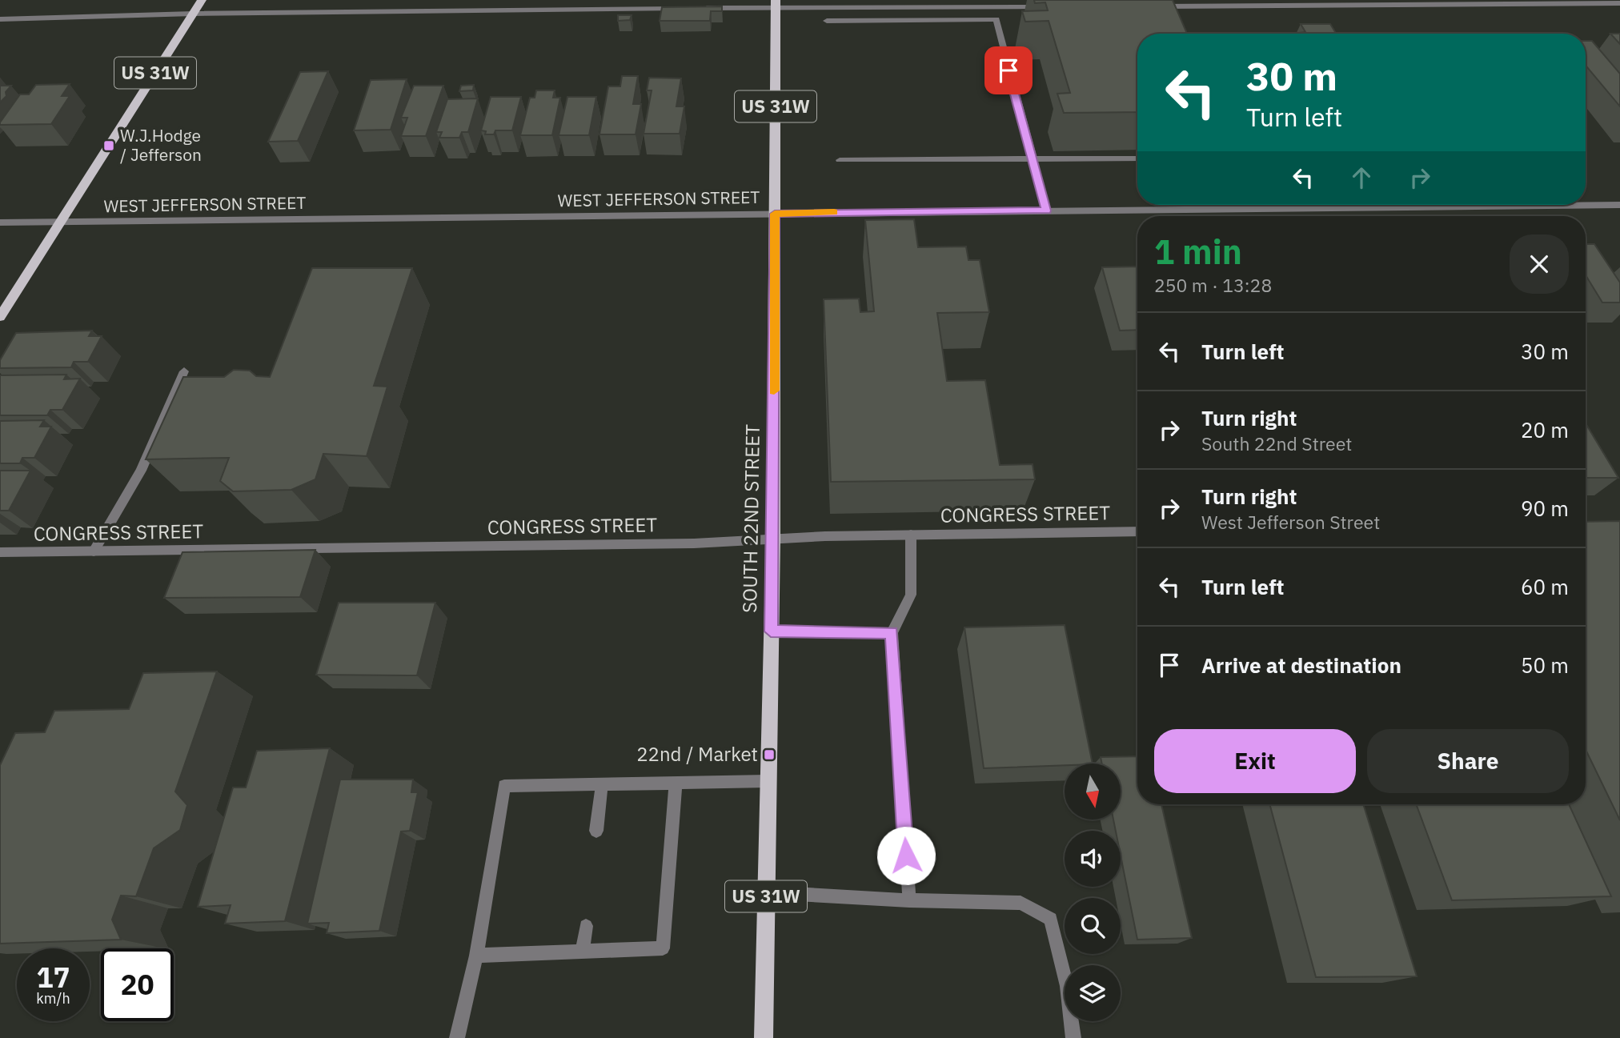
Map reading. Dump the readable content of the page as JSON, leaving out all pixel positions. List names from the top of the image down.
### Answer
{
  "streets": {
    "main road": ["US 31W", "SOUTH 22ND STREET"],
    "street": ["WEST JEFFERSON STREET", "CONGRESS STREET"]
  },
  "crossings": [
    ["US 31W", "WEST JEFFERSON STREET"],
    ["WEST JEFFERSON STREET", "SOUTH 22ND STREET"],
    ["CONGRESS STREET", "SOUTH 22ND STREET"]
  ],
  "places": {
    "transit": ["W.J.Hodge / Jefferson", "22nd / Market"]
  },
  "north": "bottom",
  "page": {
    "turn": ["30 m", "Turn left"],
    "heading": ["1 min", "250 m · 13:28"],
    "list": [
      {
        "name": "Turn left",
        "value": "30 m"
      },
      {
        "name": "Turn right",
        "note": "South 22nd Street",
        "value": "20 m"
      },
      {
        "name": "Turn right",
        "note": "West Jefferson Street",
        "value": "90 m"
      },
      {
        "name": "Turn left",
        "value": "60 m"
      },
      {
        "name": "Arrive at destination",
        "value": "50 m"
      }
    ],
    "buttons": ["Exit", "Share"],
    "speed": "17 km/h",
    "limit": "20"
  }
}
